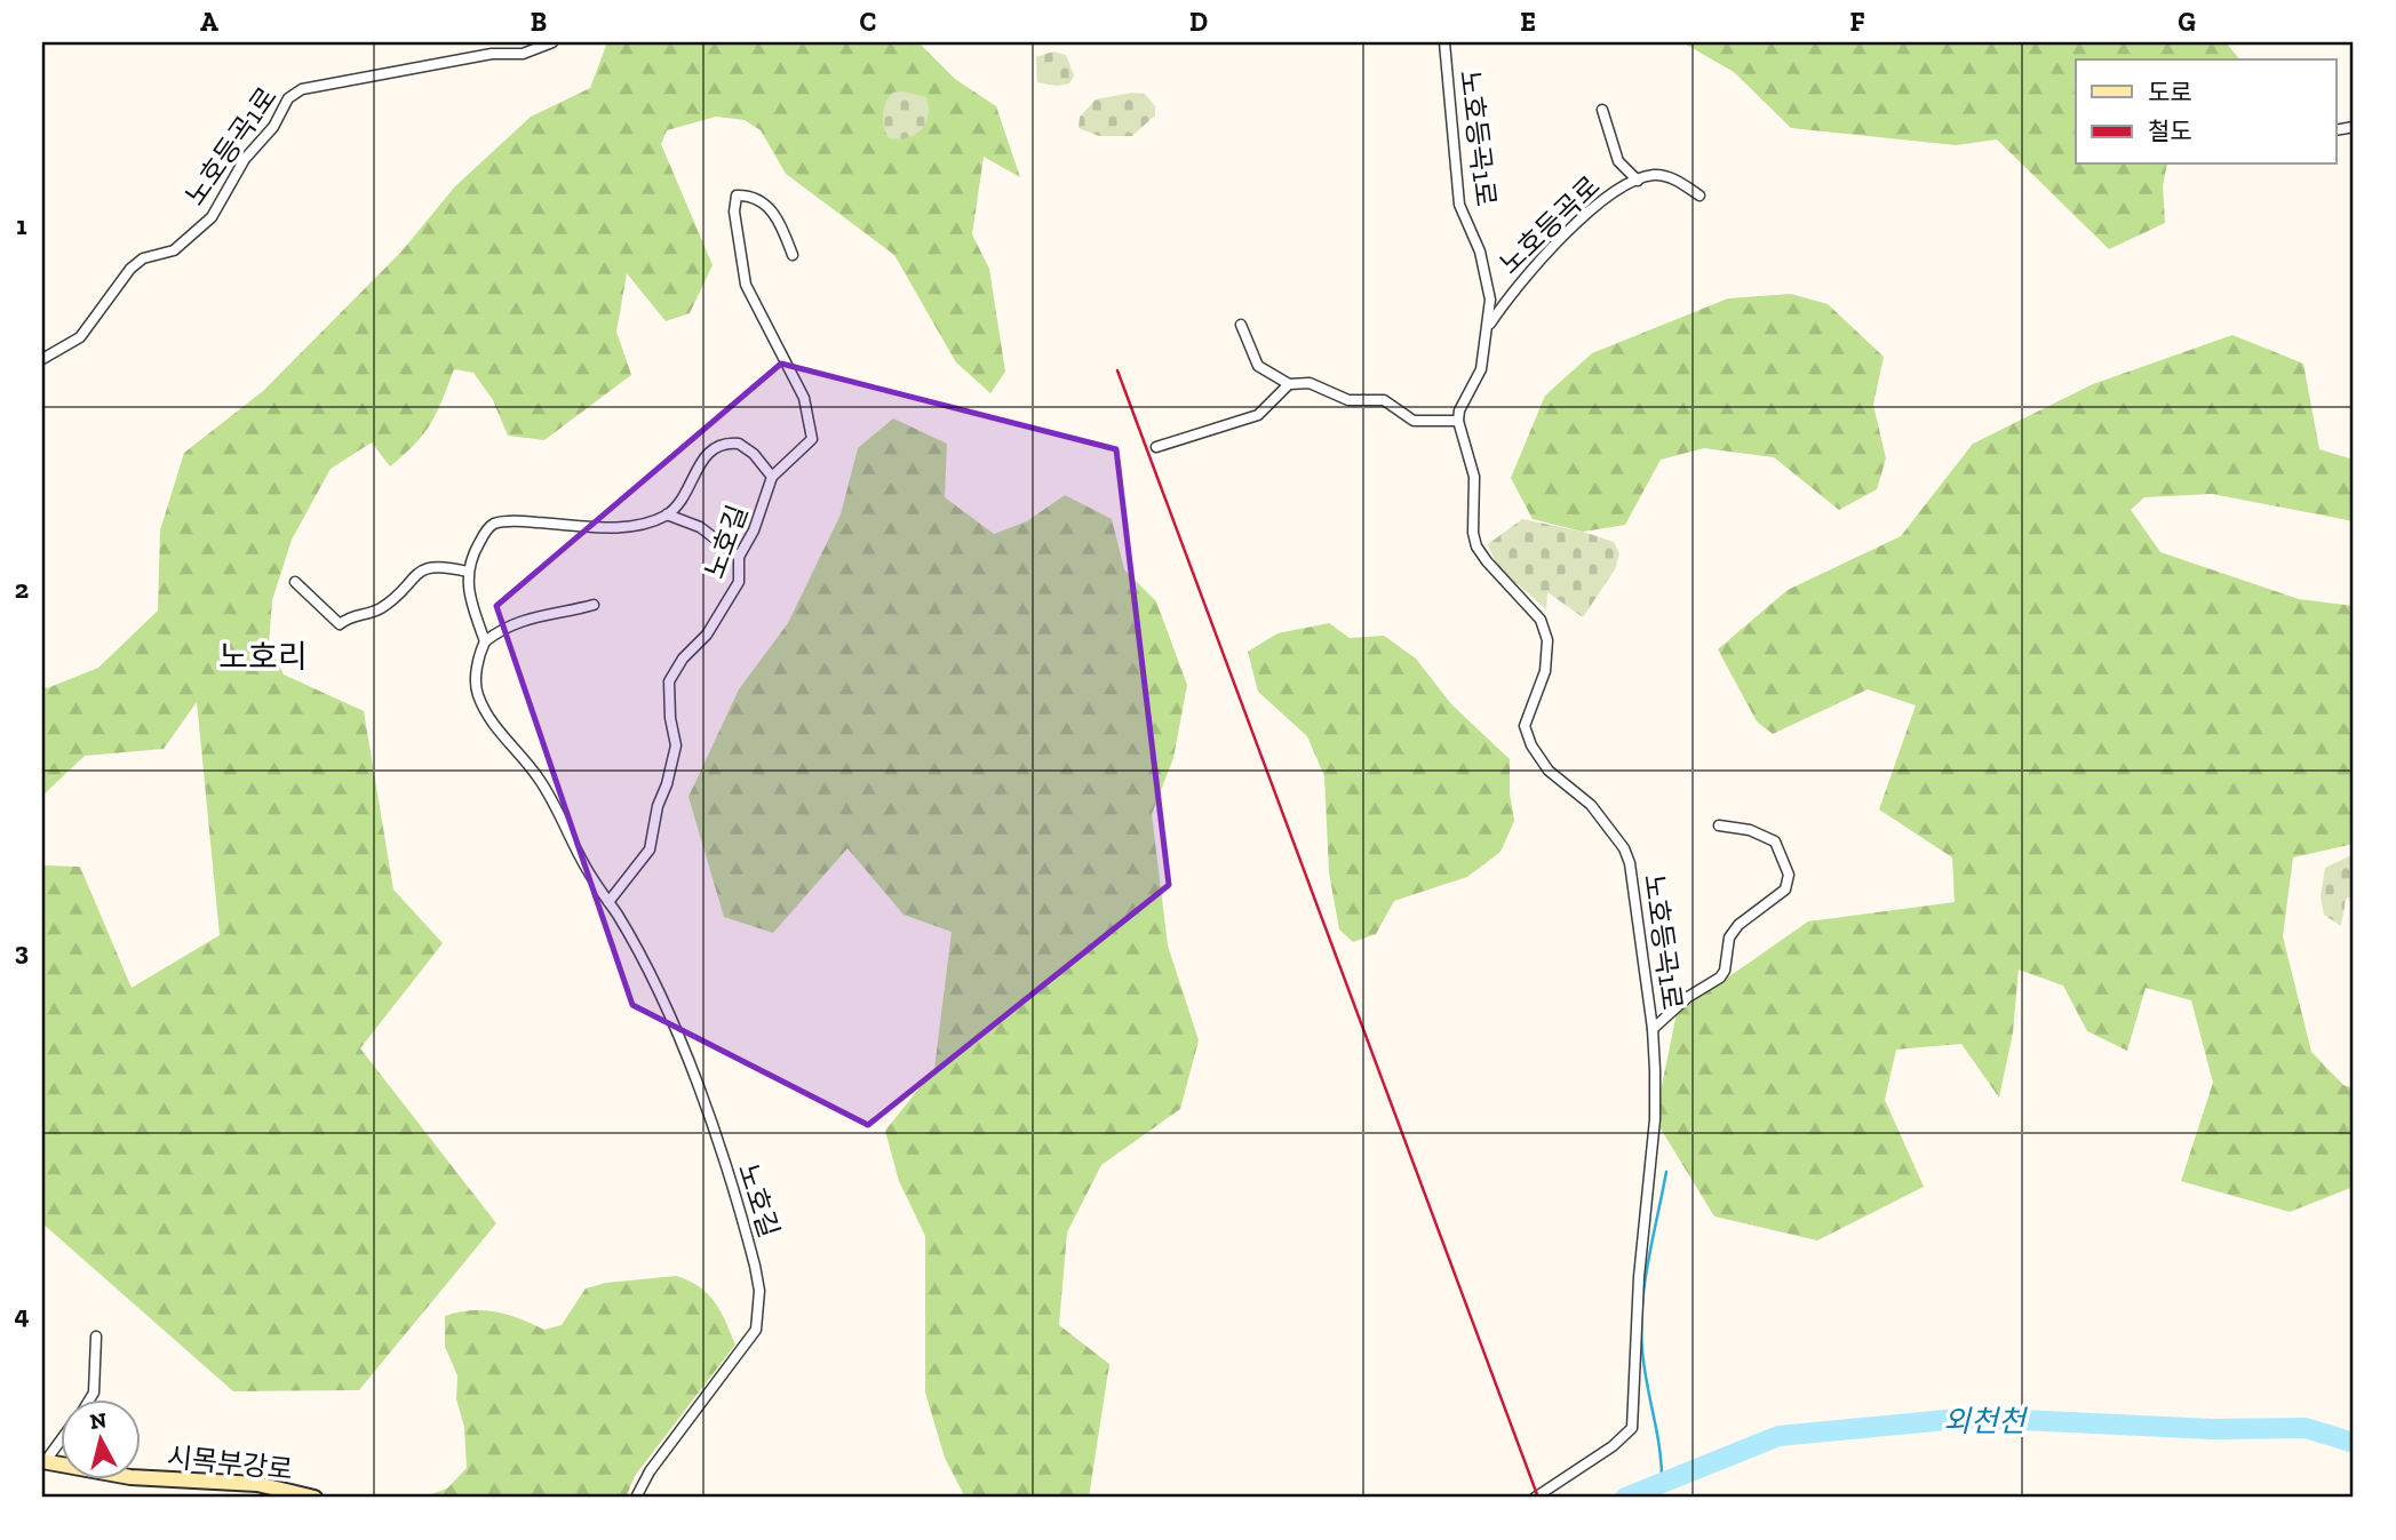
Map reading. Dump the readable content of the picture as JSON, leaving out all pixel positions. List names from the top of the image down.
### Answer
{
  "streets": {
    "main road": ["시목부강로"],
    "street": ["노호등곡1로", "노호등곡로", "노호길"]
  },
  "crossings": [
    ["노호등곡1로", "노호등곡로"]
  ],
  "districts": ["노호리"],
  "water": ["외천천"],
  "legend": ["도로", "철도"],
  "north": "top",
  "grid": {
    "columns": [
      "A",
      "B",
      "C",
      "D",
      "E",
      "F",
      "G"
    ],
    "rows": [
      "1",
      "2",
      "3",
      "4"
    ]
  }
}
